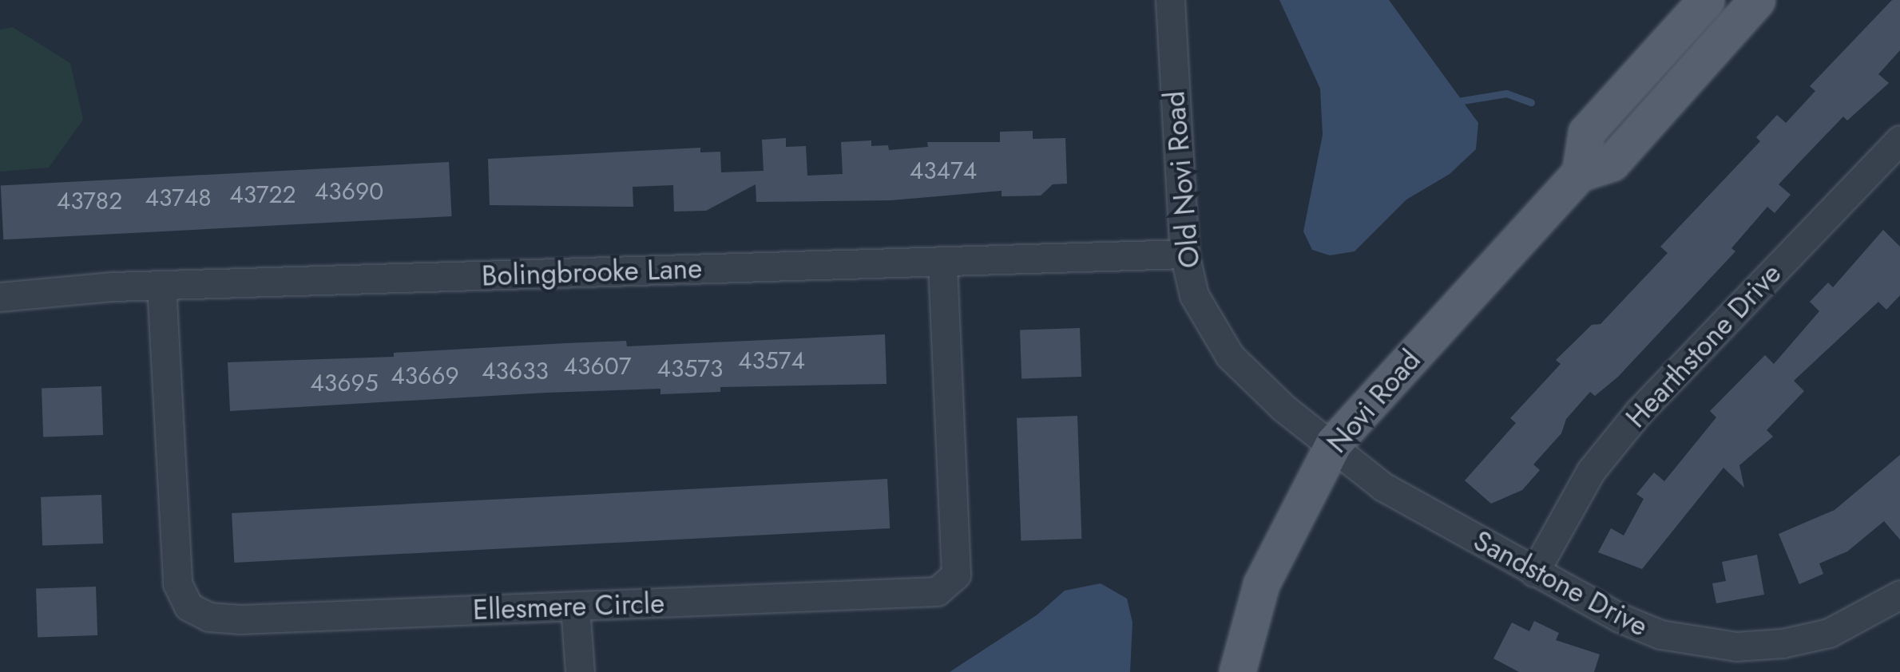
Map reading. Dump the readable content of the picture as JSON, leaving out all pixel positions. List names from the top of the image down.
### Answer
{
  "streets": {
    "main road": ["Novi Road"],
    "street": [
      "Old Novi Road",
      "Bolingbrooke Lane",
      "Hearthstone Drive",
      "Sandstone Drive",
      "Ellesmere Circle"
    ]
  },
  "crossings": [
    ["Old Novi Road", "Bolingbrooke Lane"],
    ["Old Novi Road", "Novi Road"],
    ["Old Novi Road", "Sandstone Drive"],
    ["Bolingbrooke Lane", "Ellesmere Circle"],
    ["Hearthstone Drive", "Sandstone Drive"],
    ["Novi Road", "Sandstone Drive"]
  ],
  "house_numbers": [
    "43474",
    "43690",
    "43722",
    "43748",
    "43782",
    "43574",
    "43607",
    "43573",
    "43633",
    "43669",
    "43695"
  ]
}
